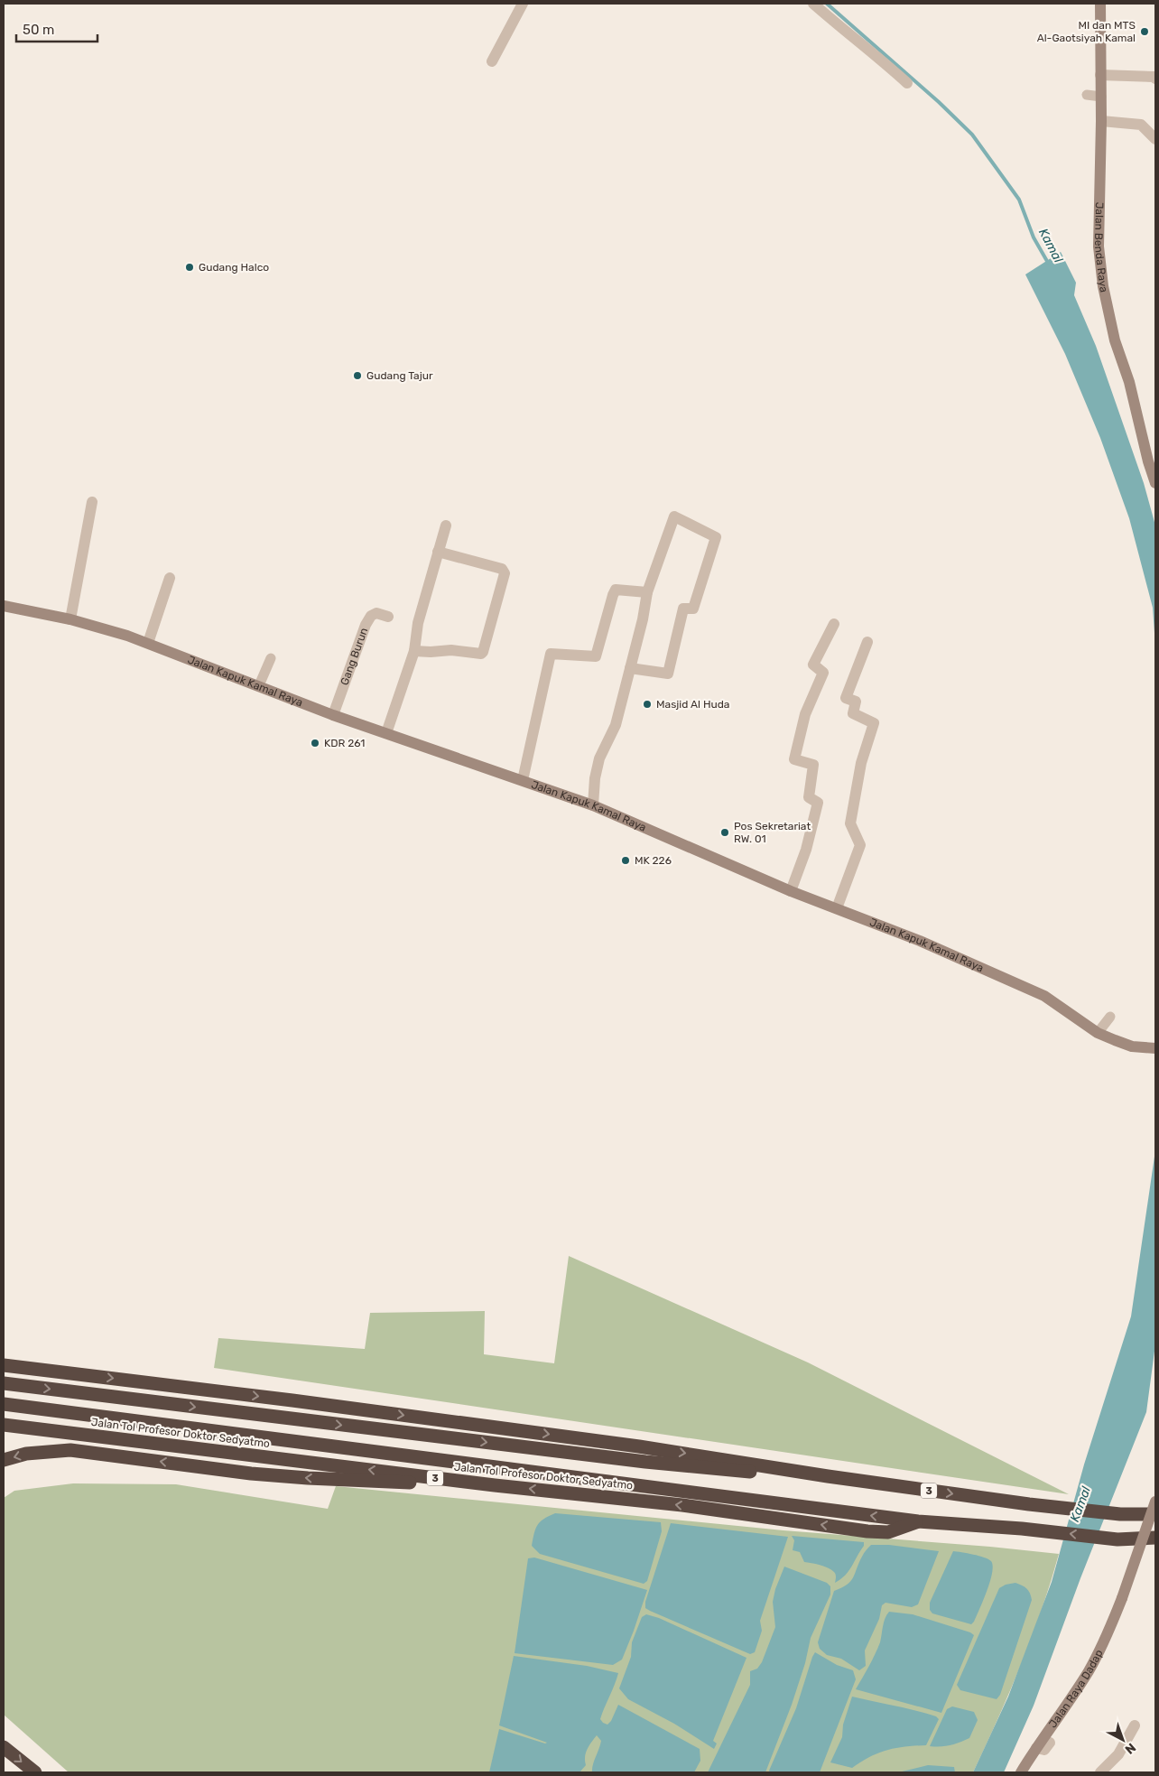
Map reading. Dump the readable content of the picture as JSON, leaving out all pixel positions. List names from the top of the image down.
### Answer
{
  "streets": {
    "highway": ["Jalan Tol Profesor Doktor Sedyatmo", "3"],
    "main road": ["Jalan Benda Raya", "Jalan Kapuk Kamal Raya", "Jalan Raya Dadap"],
    "street": ["Gang Burun"]
  },
  "crossings": [
    ["Gang Burun", "Jalan Kapuk Kamal Raya"]
  ],
  "water": ["Kamal"],
  "places": [
    "MI dan MTS Al-Gaotsiyah Kamal",
    "Gudang Halco",
    "Gudang Tajur",
    "Masjid Al Huda",
    "KDR 261",
    "Pos Sekretariat RW. 01",
    "MK 226"
  ],
  "scale_bar": "50 m",
  "north": "bottom right"
}
